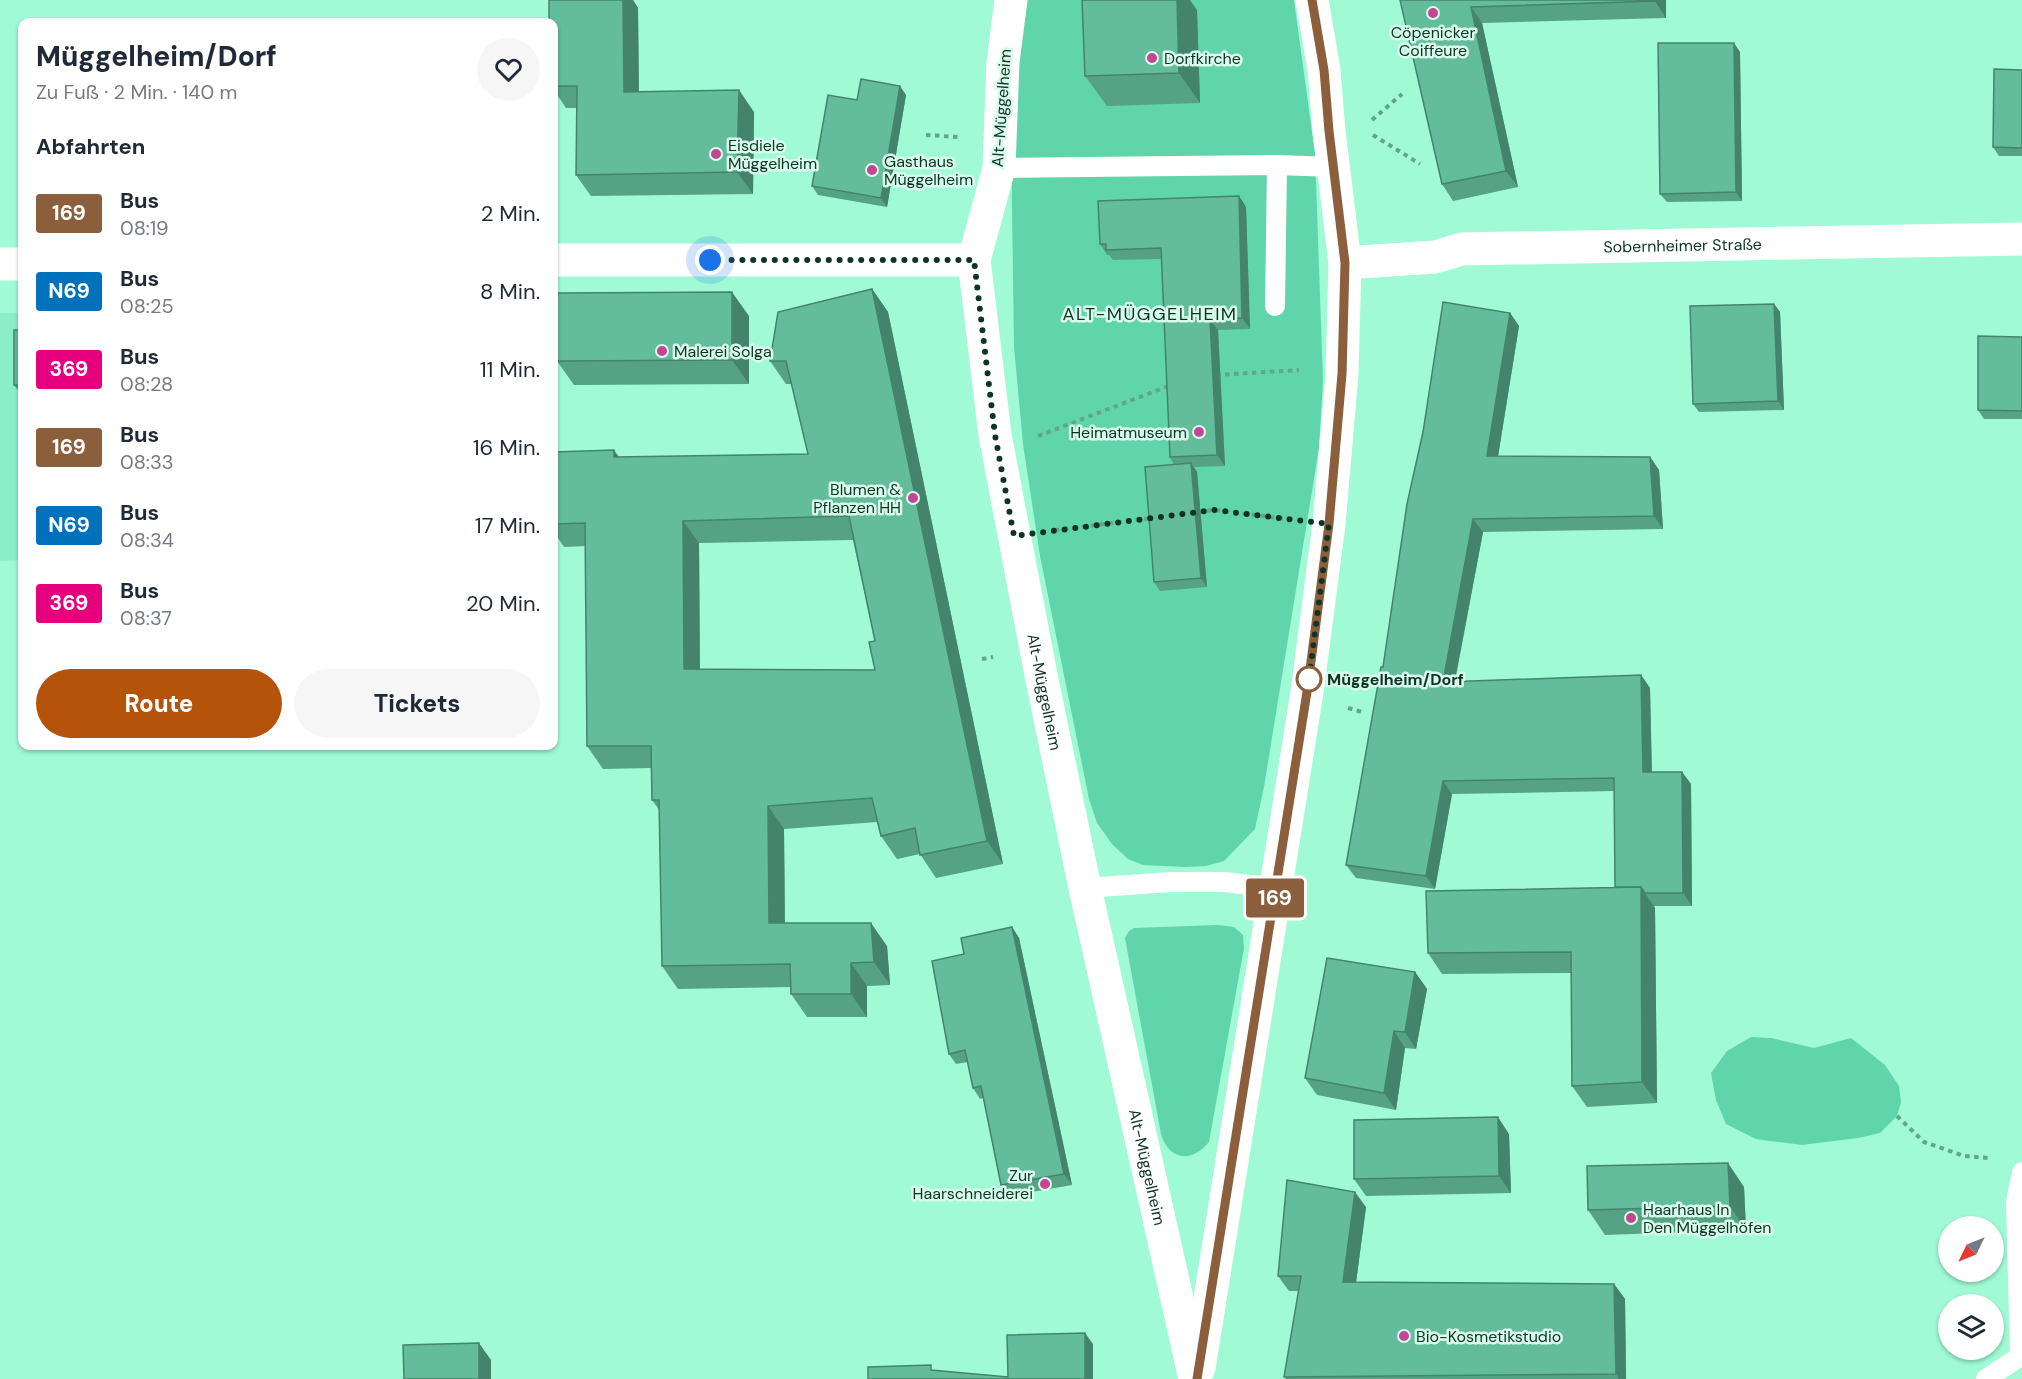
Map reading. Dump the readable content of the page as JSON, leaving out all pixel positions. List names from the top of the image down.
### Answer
{
  "streets": {
    "main road": ["Alt-Müggelheim", "Sobernheimer Straße"]
  },
  "crossings": [
    ["Alt-Müggelheim", "Sobernheimer Straße"]
  ],
  "districts": ["ALT-MÜGGELHEIM"],
  "places": [
    "Cöpenicker Coiffeure",
    "Dorfkirche",
    "Eisdiele Müggelheim",
    "Gasthaus Müggelheim",
    "Malerei Solga",
    "Heimatmuseum",
    "Blumen & Pflanzen HH",
    "Müggelheim/Dorf",
    "Zur Haarschneiderei",
    "Haarhaus In Den Müggelhöfen",
    "Bio-Kosmetikstudio"
  ],
  "lines": ["bus line 169"],
  "north": "bottom left",
  "page": {
    "on_map": "169",
    "heading": [
      ["Müggelheim/Dorf", "Zu Fuß · 2 Min. · 140 m"],
      "Abfahrten"
    ],
    "list": [
      {
        "mark": "169",
        "name": "Bus",
        "note": "08:19",
        "value": "2 Min."
      },
      {
        "mark": "N69",
        "name": "Bus",
        "note": "08:25",
        "value": "8 Min."
      },
      {
        "mark": "369",
        "name": "Bus",
        "note": "08:28",
        "value": "11 Min."
      },
      {
        "mark": "169",
        "name": "Bus",
        "note": "08:33",
        "value": "16 Min."
      },
      {
        "mark": "N69",
        "name": "Bus",
        "note": "08:34",
        "value": "17 Min."
      },
      {
        "mark": "369",
        "name": "Bus",
        "note": "08:37",
        "value": "20 Min."
      }
    ],
    "buttons": ["Route", "Tickets"]
  }
}
